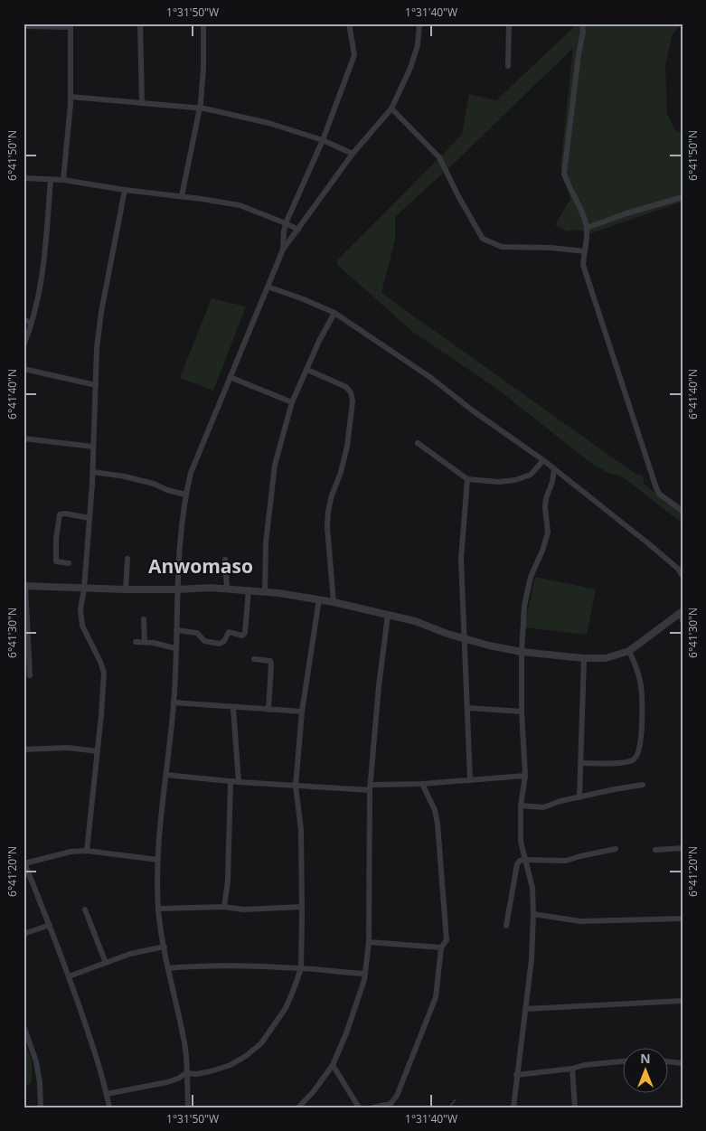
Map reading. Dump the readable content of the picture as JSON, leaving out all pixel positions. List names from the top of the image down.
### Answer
{
  "districts": ["Anwomaso"],
  "north": "top",
  "coordinates": [
    "1°31'50\"W",
    "1°31'40\"W",
    "6°41'50\"N",
    "6°41'40\"N",
    "6°41'30\"N",
    "6°41'20\"N"
  ]
}
